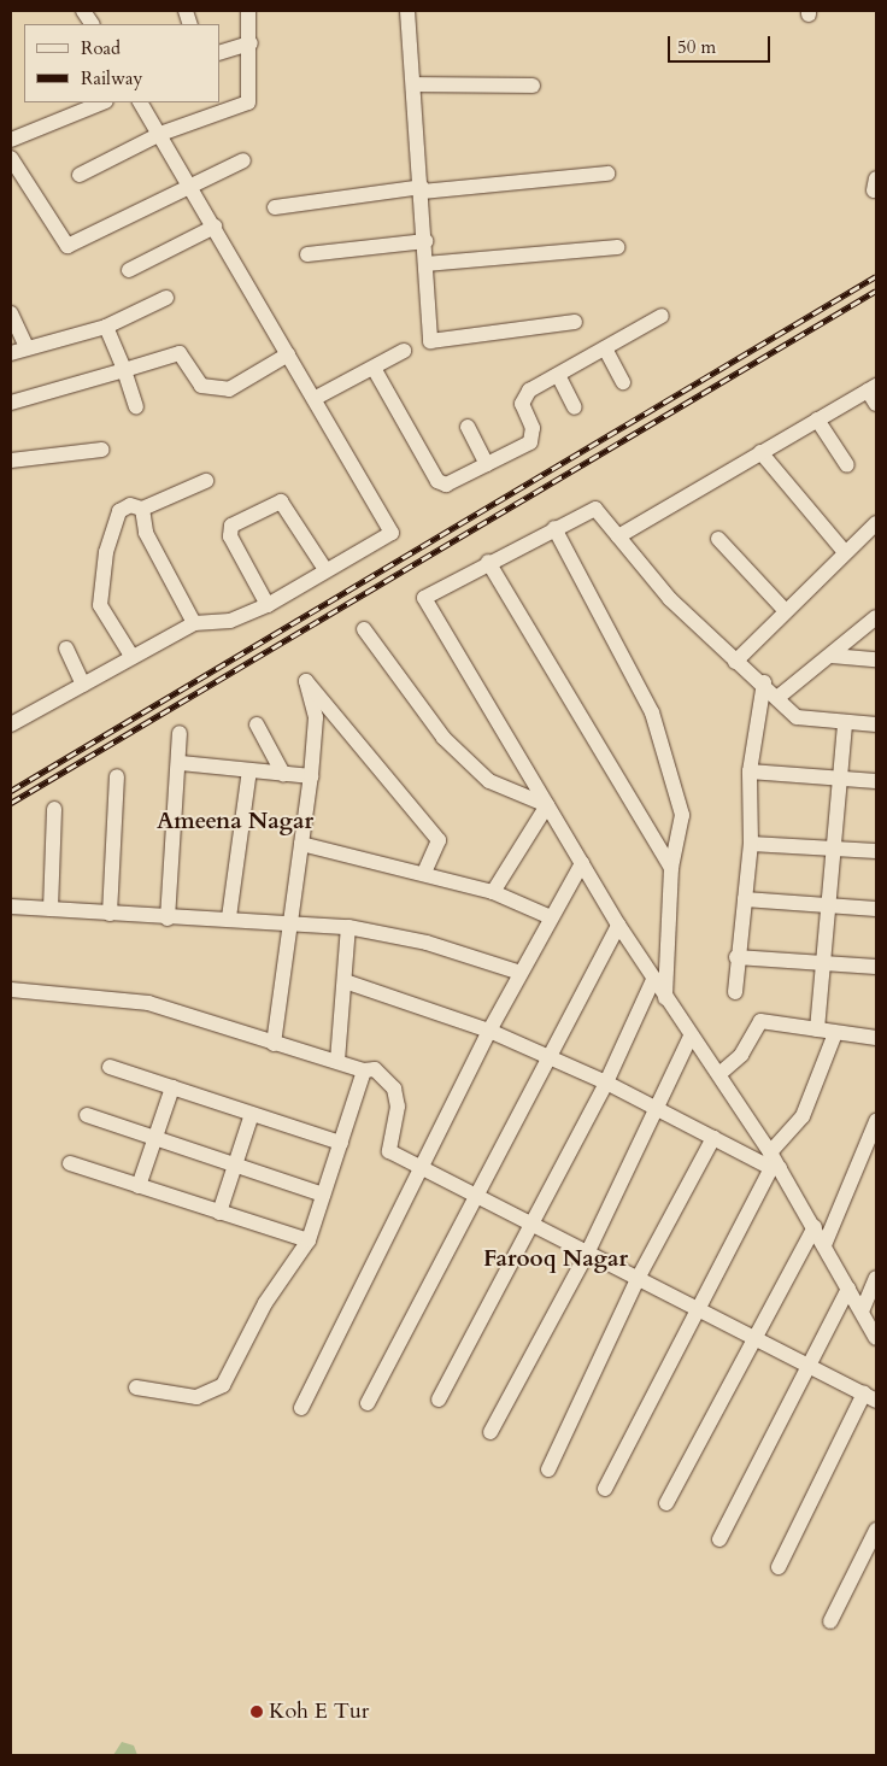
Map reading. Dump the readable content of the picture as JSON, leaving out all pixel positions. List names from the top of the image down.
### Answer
{
  "districts": ["Ameena Nagar", "Farooq Nagar"],
  "places": ["Koh E Tur"],
  "legend": ["Road", "Railway"],
  "scale_bar": "50 m"
}
